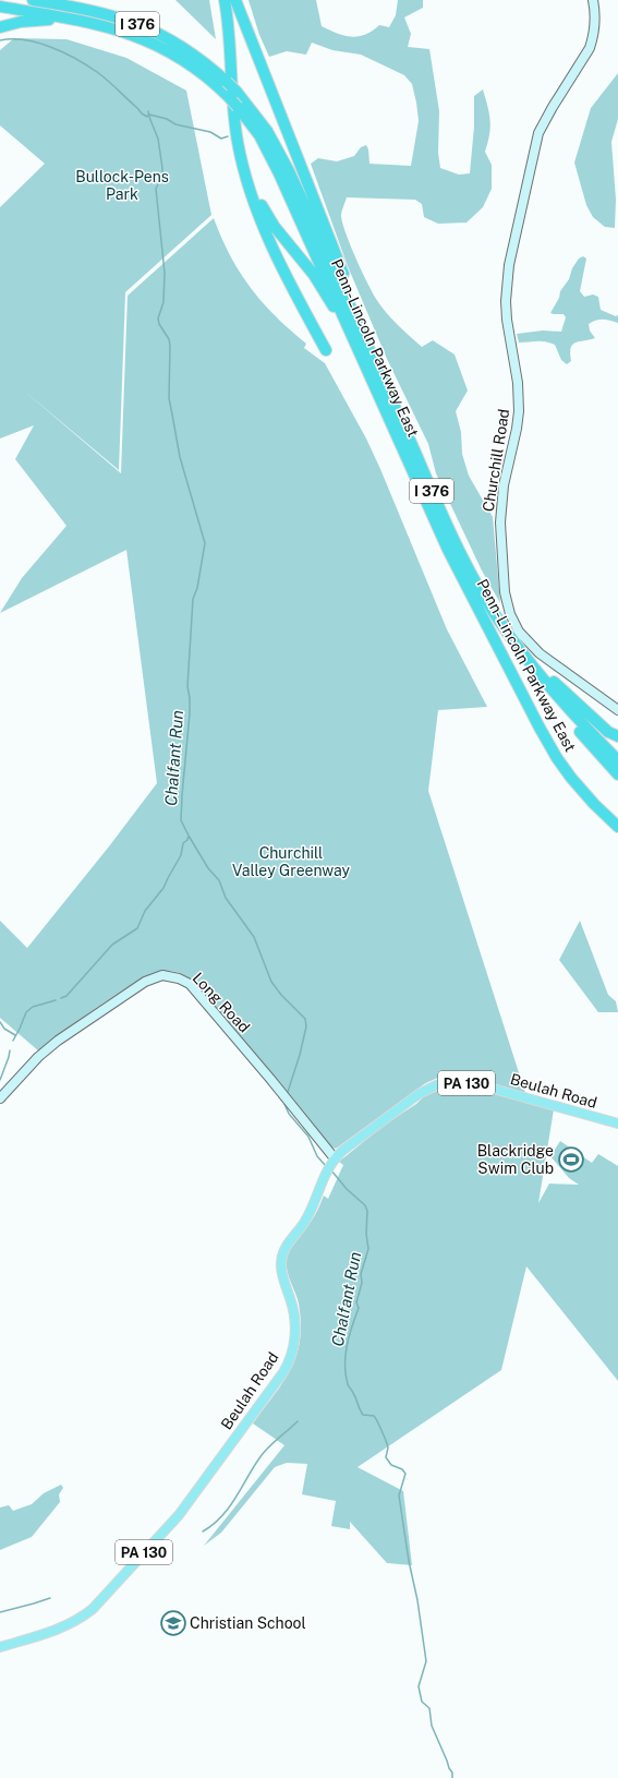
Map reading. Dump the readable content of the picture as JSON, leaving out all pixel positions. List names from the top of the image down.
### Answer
{
  "streets": {
    "highway": ["I 376", "Penn-Lincoln Parkway East"],
    "main road": ["PA 130", "Beulah Road"],
    "street": ["Churchill Road", "Long Road"]
  },
  "crossings": [
    ["Long Road", "Beulah Road"]
  ],
  "water": ["Chalfant Run"],
  "parks": ["Bullock-Pens Park", "Churchill Valley Greenway"],
  "places": {
    "sports": ["Blackridge Swim Club"],
    "school or university": ["Christian School"]
  }
}
